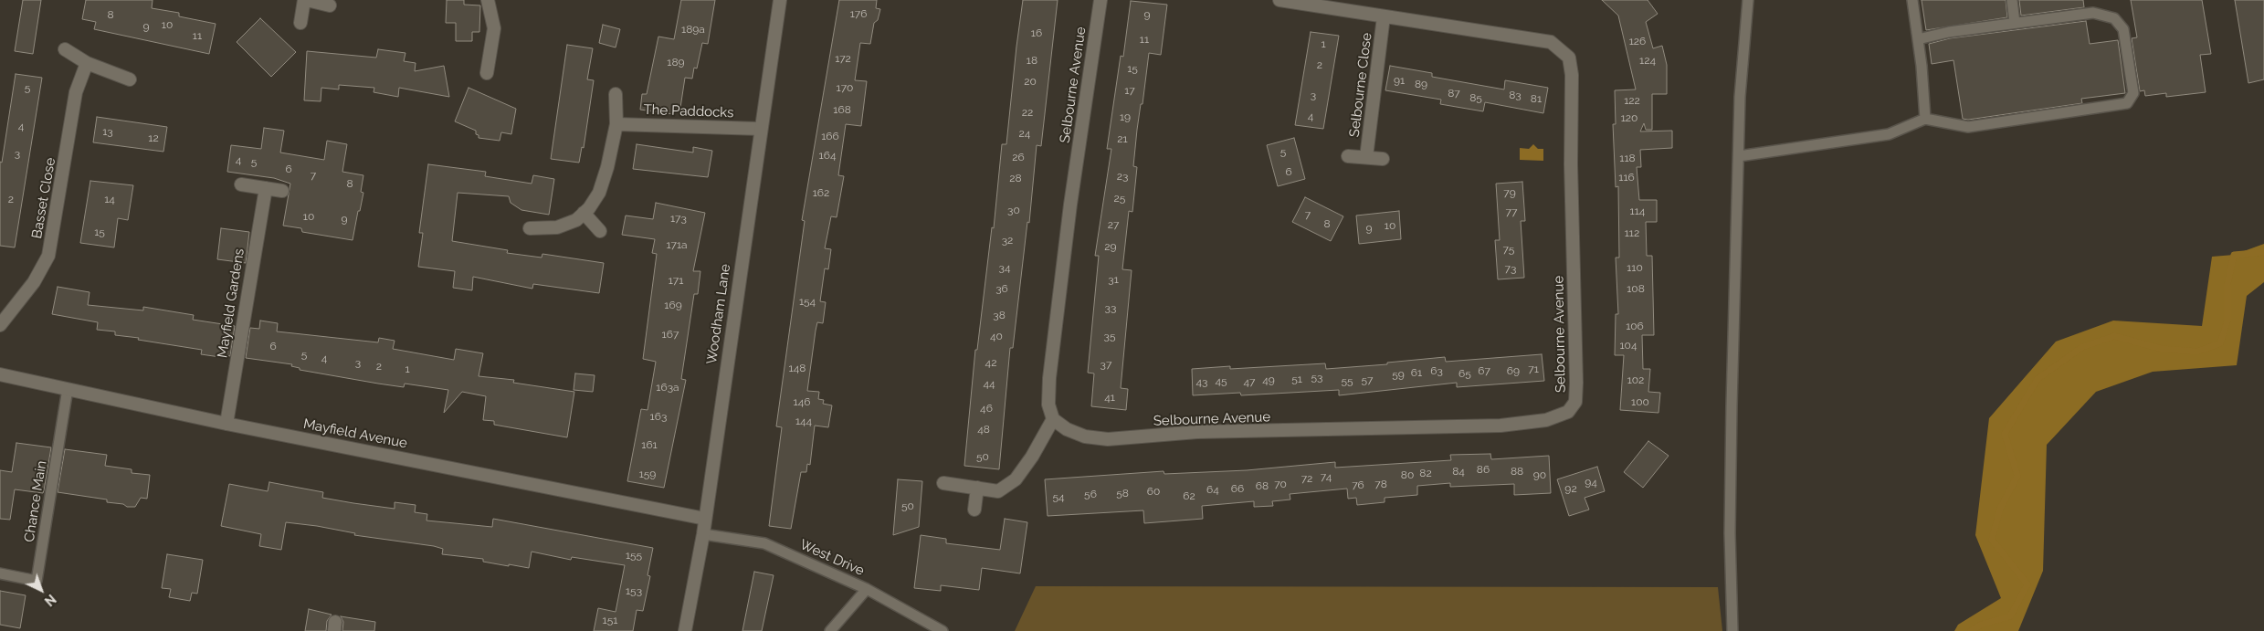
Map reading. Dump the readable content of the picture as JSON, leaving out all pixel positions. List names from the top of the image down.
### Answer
{
  "streets": {
    "street": [
      "Selbourne Avenue",
      "Selbourne Close",
      "The Paddocks",
      "Basset Close",
      "Mayfield Gardens",
      "Woodham Lane",
      "Mayfield Avenue"
    ],
    "lane": ["Chance Main", "West Drive"]
  },
  "crossings": [
    ["Selbourne Avenue", "Selbourne Close"],
    ["The Paddocks", "Woodham Lane"],
    ["Mayfield Gardens", "Mayfield Avenue"],
    ["Woodham Lane", "Mayfield Avenue"],
    ["Woodham Lane", "West Drive"],
    ["Mayfield Avenue", "Chance Main"]
  ],
  "house_numbers": [
    "176",
    "8",
    "9",
    "10",
    "9",
    "189a",
    "16",
    "11",
    "11",
    "126",
    "1",
    "172",
    "18",
    "124",
    "189",
    "2",
    "15",
    "91",
    "20",
    "89",
    "5",
    "170",
    "17",
    "87",
    "3",
    "83",
    "85",
    "81",
    "122",
    "168",
    "22",
    "4",
    "19",
    "120",
    "4",
    "13",
    "24",
    "166",
    "12",
    "21",
    "5",
    "3",
    "164",
    "26",
    "118",
    "4",
    "5",
    "6",
    "6",
    "7",
    "23",
    "116",
    "28",
    "8",
    "162",
    "79",
    "25",
    "2",
    "14",
    "30",
    "114",
    "77",
    "7",
    "10",
    "173",
    "9",
    "8",
    "27",
    "10",
    "9",
    "15",
    "112",
    "32",
    "171a",
    "29",
    "75",
    "34",
    "110",
    "73",
    "31",
    "171",
    "36",
    "108",
    "154",
    "169",
    "33",
    "38",
    "106",
    "167",
    "40",
    "35",
    "104",
    "6",
    "5",
    "4",
    "3",
    "42",
    "37",
    "2",
    "148",
    "1",
    "71",
    "63",
    "67",
    "69",
    "61",
    "65",
    "59",
    "53",
    "51",
    "49",
    "57",
    "102",
    "45",
    "55",
    "43",
    "47",
    "44",
    "163a",
    "41",
    "146",
    "100",
    "46",
    "163",
    "144",
    "48",
    "161",
    "50",
    "86",
    "84",
    "88",
    "82",
    "159",
    "80",
    "90",
    "74",
    "72",
    "94",
    "70",
    "78",
    "76",
    "68",
    "66",
    "92",
    "64",
    "60",
    "58",
    "56",
    "62",
    "54",
    "50",
    "155",
    "153",
    "151"
  ],
  "north": "bottom right"
}
